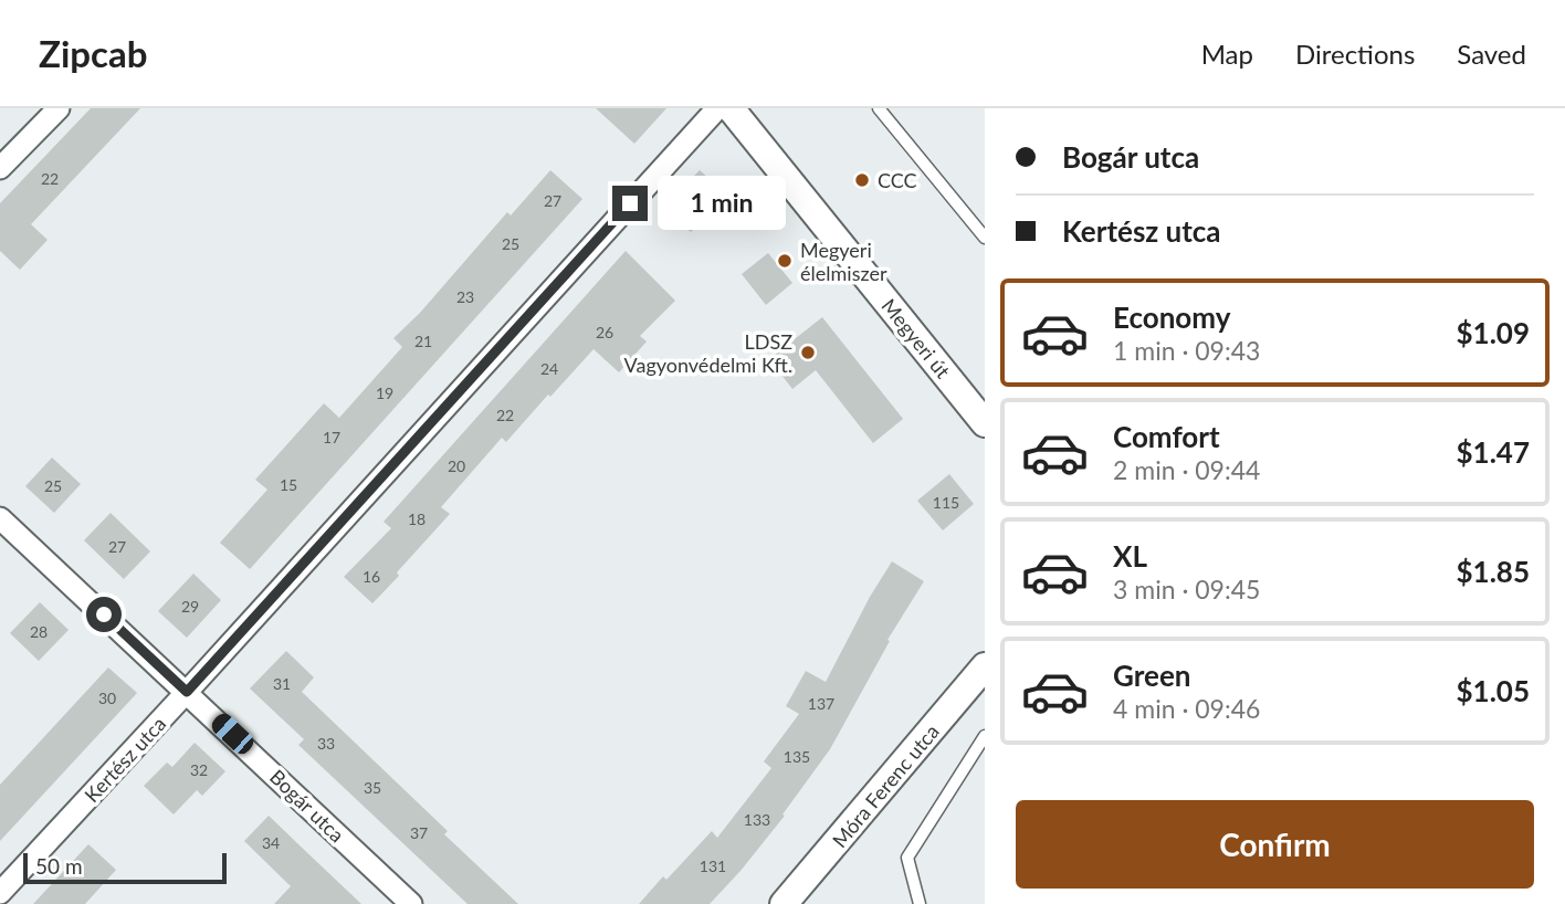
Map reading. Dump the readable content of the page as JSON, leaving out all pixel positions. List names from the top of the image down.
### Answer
{
  "streets": {
    "street": [
      "Megyeri út",
      "Kertész utca",
      "Móra Ferenc utca",
      "Bogár utca"
    ]
  },
  "crossings": [
    ["Kertész utca", "Bogár utca"]
  ],
  "places": ["CCC", "Megyeri élelmiszer", "LDSZ Vagyonvédelmi Kft."],
  "house_numbers": [
    "22",
    "27",
    "25",
    "23",
    "26",
    "21",
    "24",
    "19",
    "22",
    "17",
    "20",
    "15",
    "25",
    "115",
    "18",
    "27",
    "16",
    "29",
    "28",
    "31",
    "30",
    "137",
    "33",
    "135",
    "32",
    "35",
    "133",
    "37",
    "34",
    "131"
  ],
  "scale_bar": "50 m",
  "page": {
    "header": "Zipcab",
    "nav": ["Map", "Directions", "Saved"],
    "banner": ["Bogár utca", "Kertész utca"],
    "bubble": "1 min",
    "list": [
      {
        "name": "Economy",
        "note": "1 min · 09:43",
        "value": "$1.09"
      },
      {
        "name": "Comfort",
        "note": "2 min · 09:44",
        "value": "$1.47"
      },
      {
        "name": "XL",
        "note": "3 min · 09:45",
        "value": "$1.85"
      },
      {
        "name": "Green",
        "note": "4 min · 09:46",
        "value": "$1.05"
      }
    ],
    "buttons": "Confirm",
    "scale": "50 m"
  }
}
